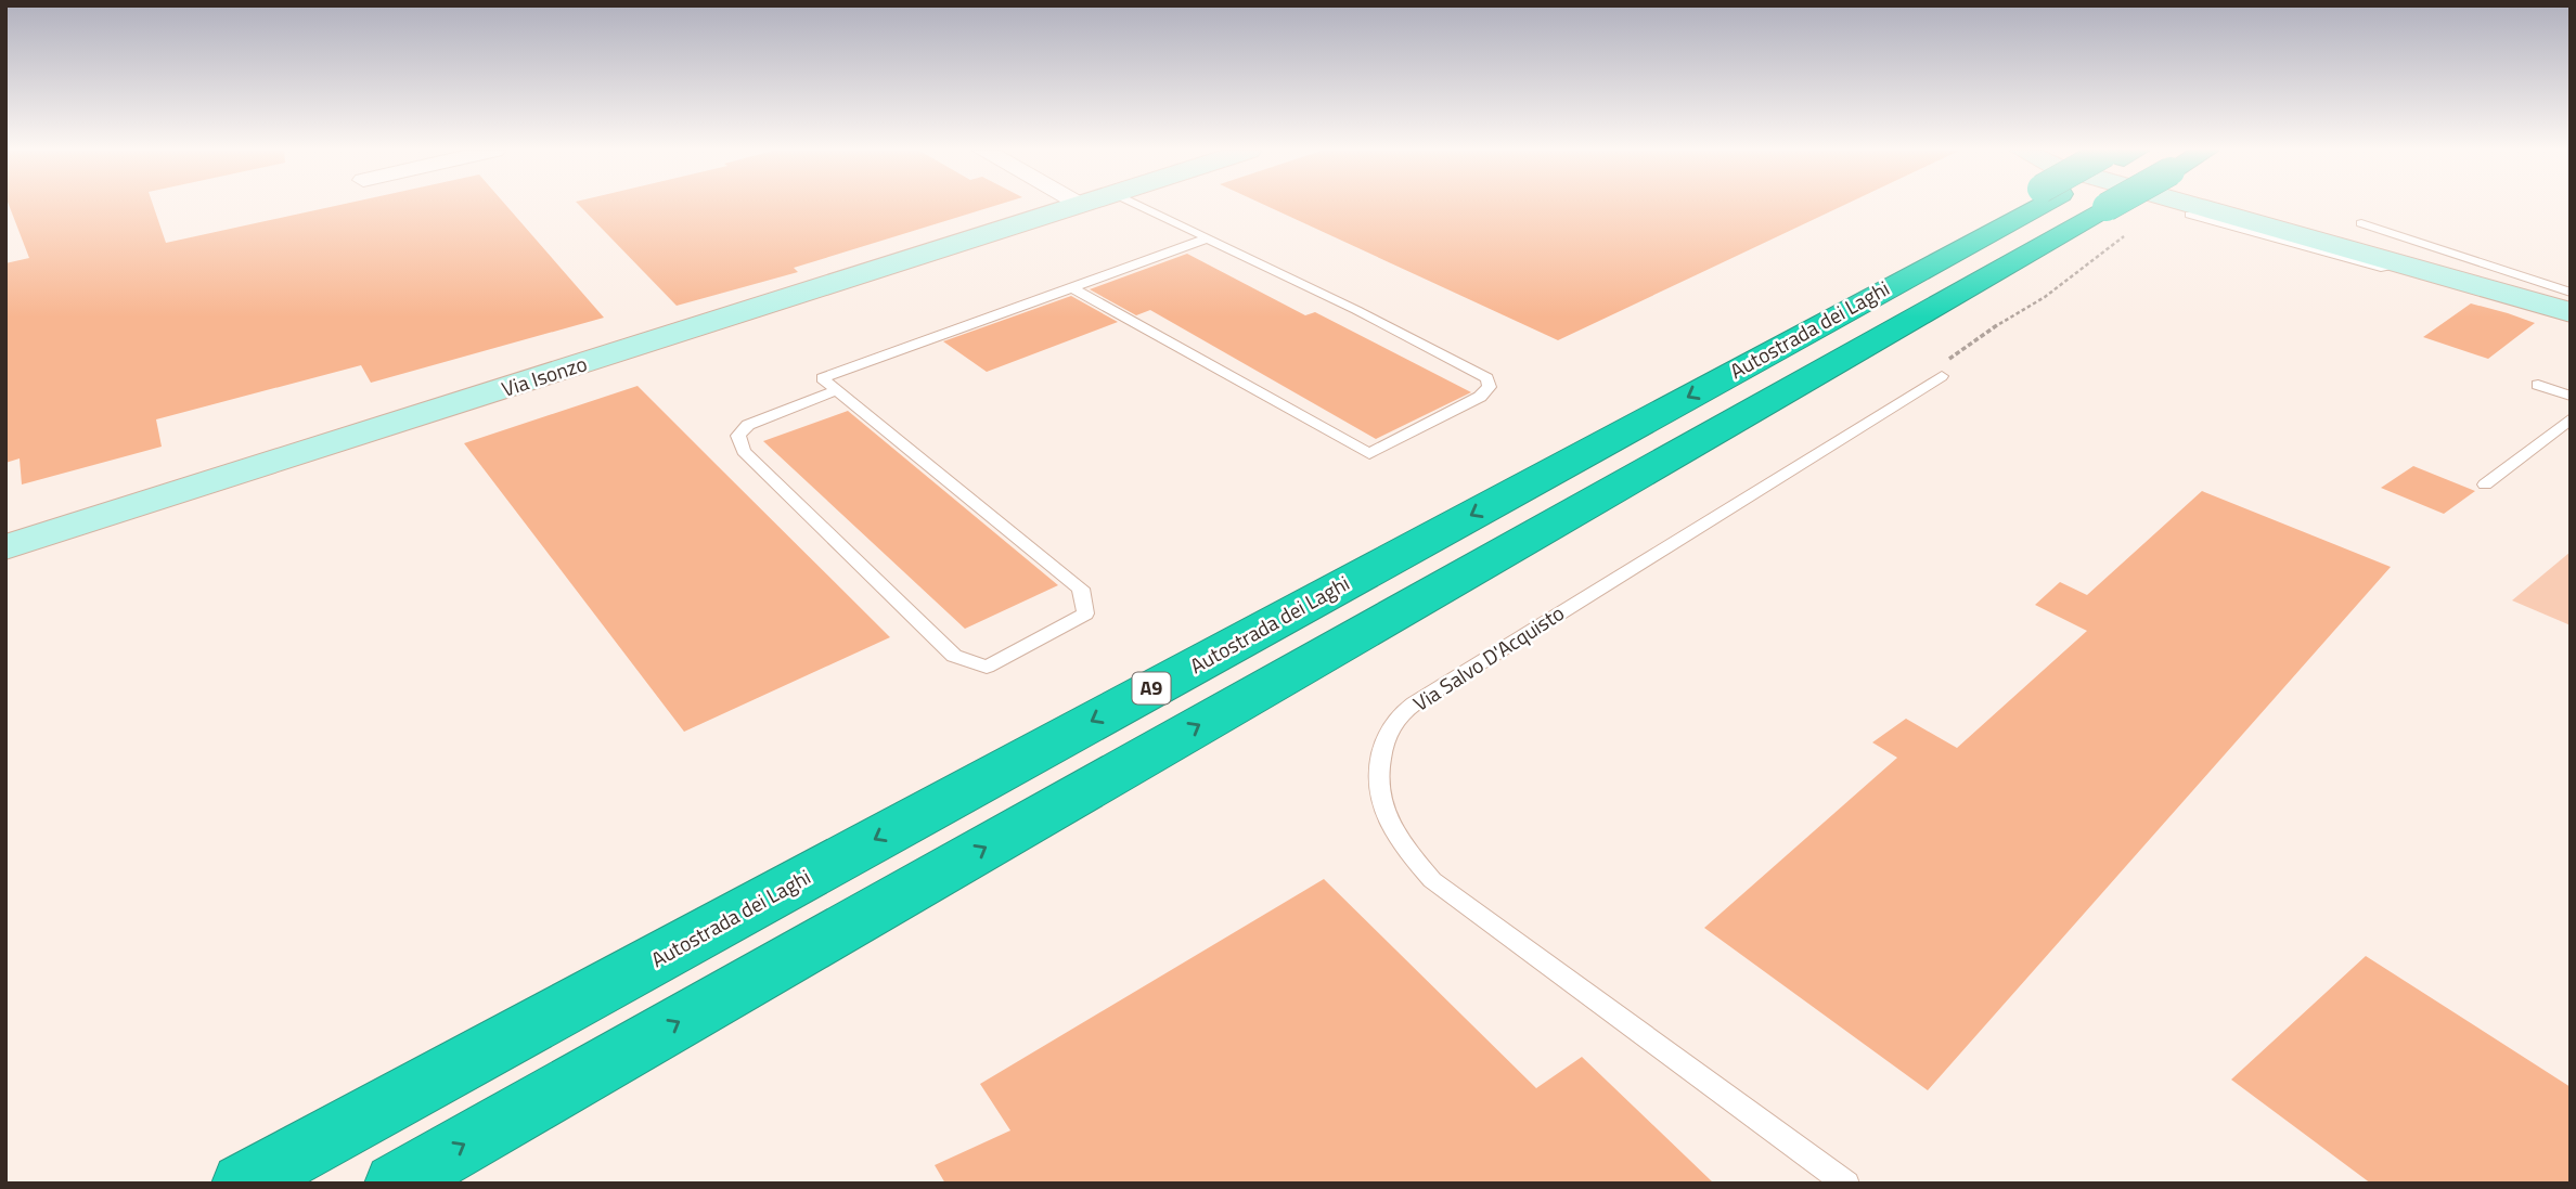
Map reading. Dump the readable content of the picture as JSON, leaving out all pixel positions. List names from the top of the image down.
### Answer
{
  "streets": {
    "highway": ["Autostrada dei Laghi", "A9"],
    "street": ["Via Isonzo"],
    "lane": ["Via Salvo D'Acquisto"]
  }
}
